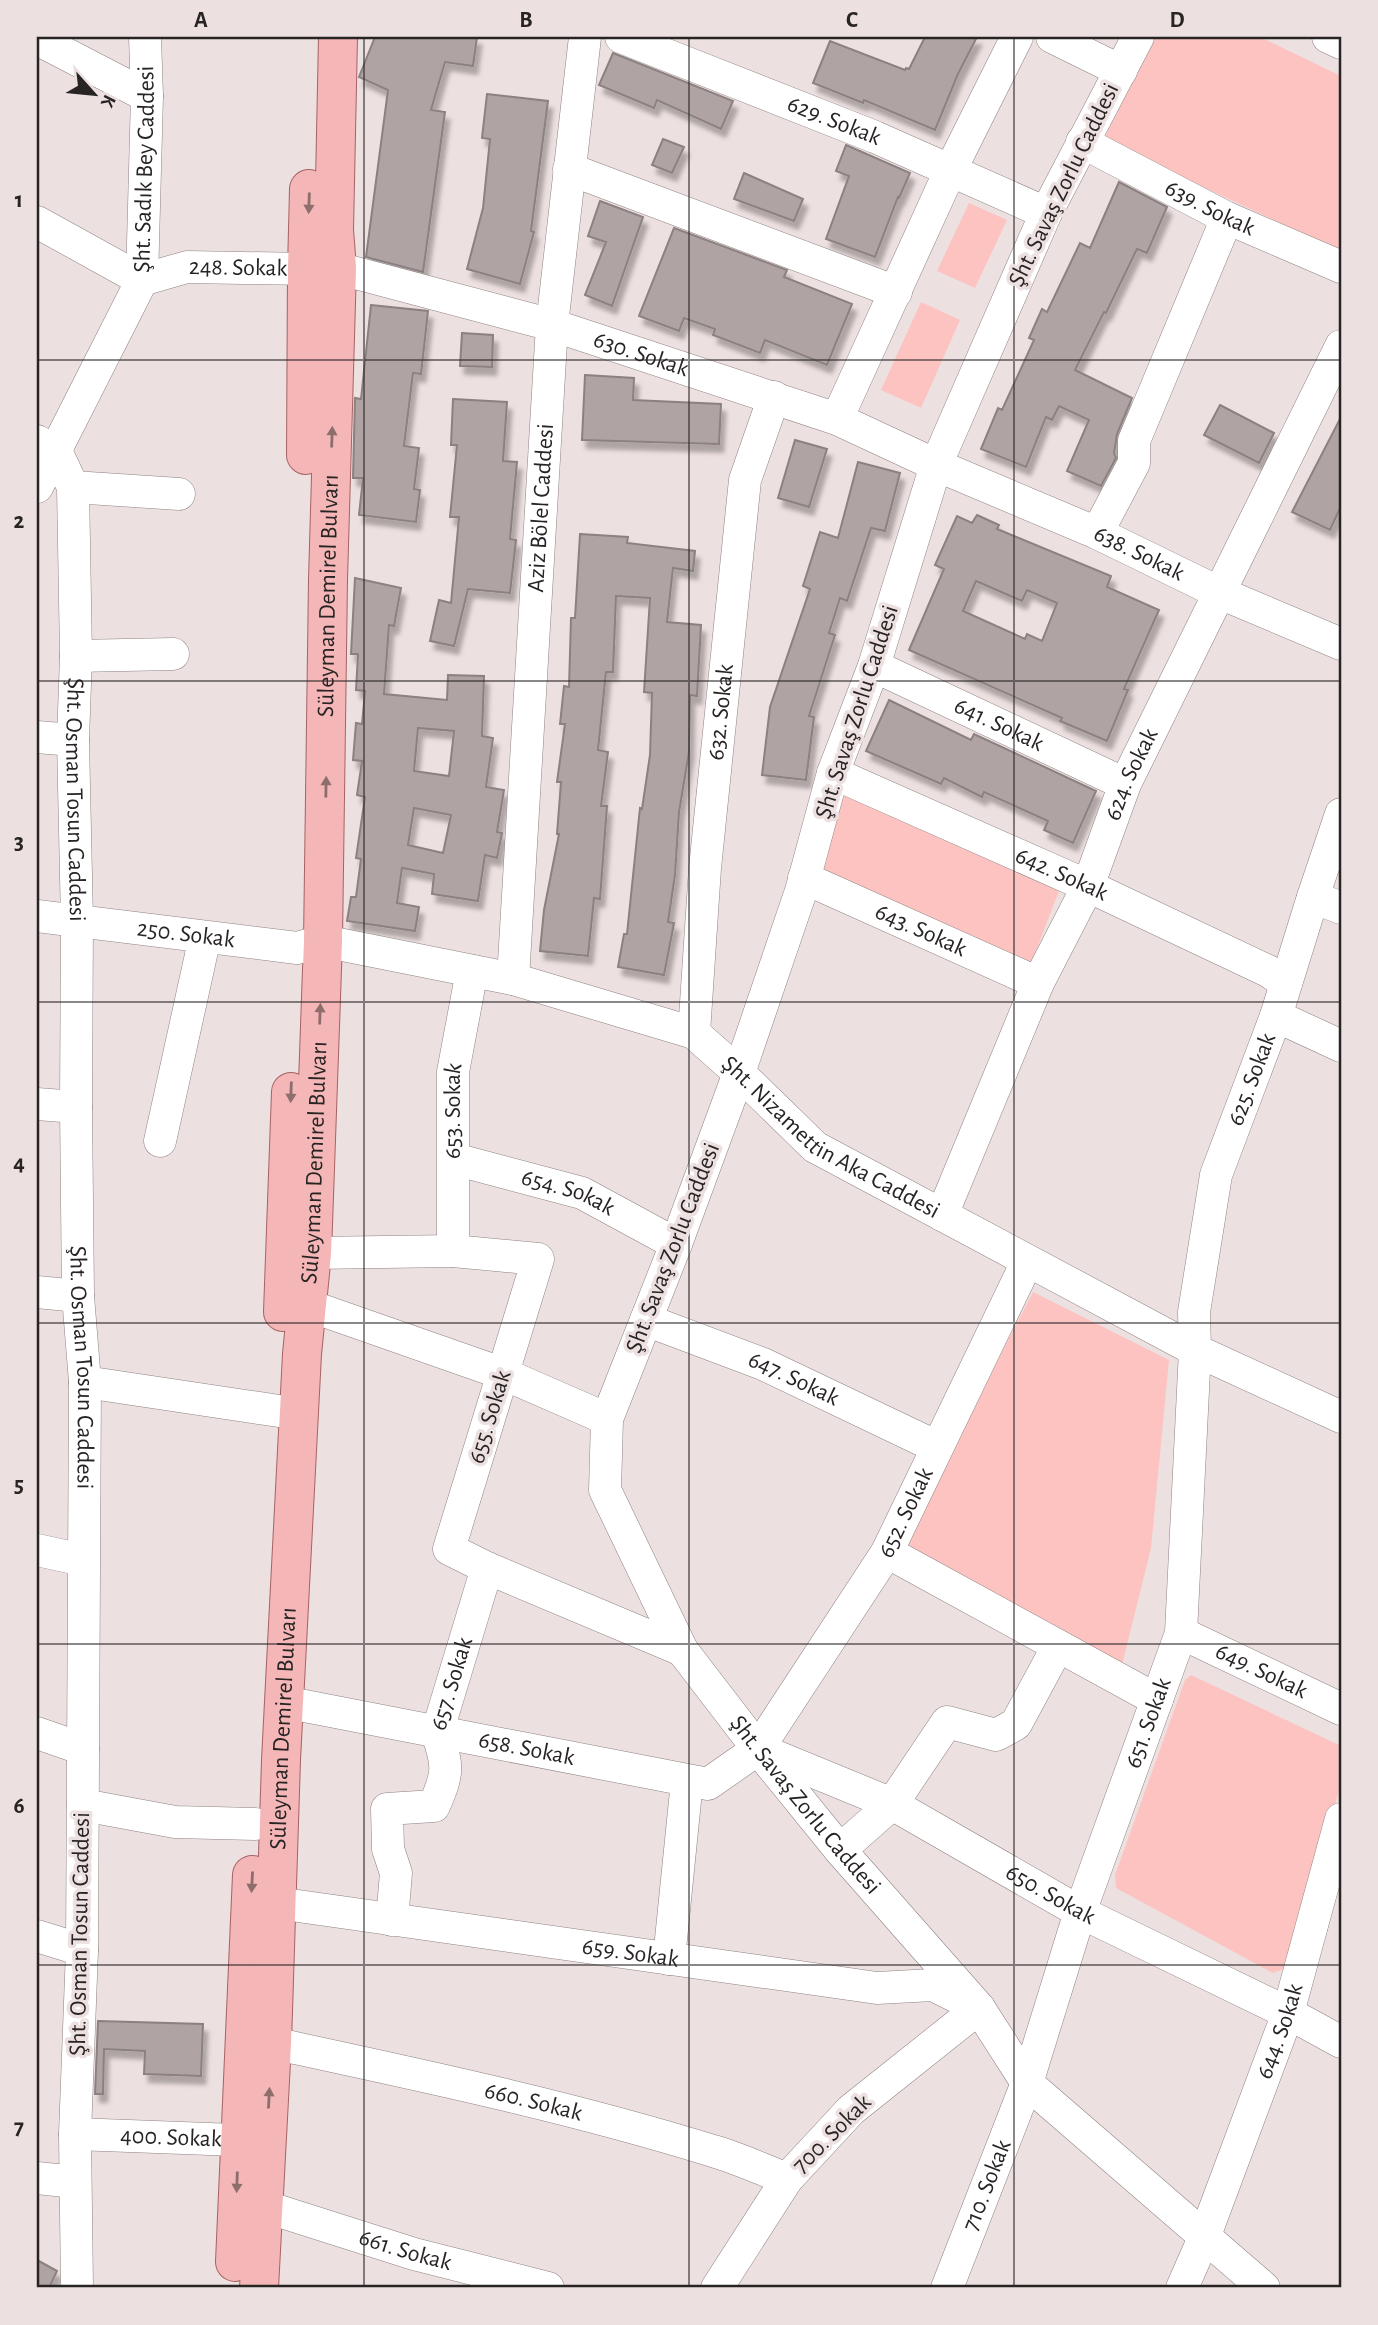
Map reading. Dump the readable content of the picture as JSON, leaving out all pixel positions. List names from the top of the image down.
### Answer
{
  "streets": {
    "main road": ["Süleyman Demirel Bulvarı"],
    "street": [
      "629. Sokak",
      "Şht. Sadık Bey Caddesi",
      "Şht. Savaş Zorlu Caddesi",
      "639. Sokak",
      "248. Sokak",
      "630. Sokak",
      "Aziz Bölel Caddesi",
      "638. Sokak",
      "632. Sokak",
      "641. Sokak",
      "624. Sokak",
      "Şht. Osman Tosun Caddesi",
      "642. Sokak",
      "643. Sokak",
      "250. Sokak",
      "625. Sokak",
      "653. Sokak",
      "Şht. Nizamettin Aka Caddesi",
      "654. Sokak",
      "647. Sokak",
      "655. Sokak",
      "652. Sokak",
      "649. Sokak",
      "657. Sokak",
      "651. Sokak",
      "658. Sokak",
      "650. Sokak",
      "659. Sokak",
      "644. Sokak",
      "660. Sokak",
      "700. Sokak",
      "400. Sokak",
      "710. Sokak",
      "661. Sokak"
    ]
  },
  "crossings": [
    ["629. Sokak", "Şht. Savaş Zorlu Caddesi"],
    ["Şht. Sadık Bey Caddesi", "248. Sokak"],
    ["Şht. Sadık Bey Caddesi", "Şht. Osman Tosun Caddesi"],
    ["Şht. Savaş Zorlu Caddesi", "639. Sokak"],
    ["Şht. Savaş Zorlu Caddesi", "630. Sokak"],
    ["Şht. Savaş Zorlu Caddesi", "638. Sokak"],
    ["Şht. Savaş Zorlu Caddesi", "641. Sokak"],
    ["Şht. Savaş Zorlu Caddesi", "642. Sokak"],
    ["Şht. Savaş Zorlu Caddesi", "643. Sokak"],
    ["Şht. Savaş Zorlu Caddesi", "Şht. Nizamettin Aka Caddesi"],
    ["Şht. Savaş Zorlu Caddesi", "654. Sokak"],
    ["Şht. Savaş Zorlu Caddesi", "647. Sokak"],
    ["Şht. Savaş Zorlu Caddesi", "655. Sokak"],
    ["Şht. Savaş Zorlu Caddesi", "652. Sokak"],
    ["Şht. Savaş Zorlu Caddesi", "651. Sokak"],
    ["Şht. Savaş Zorlu Caddesi", "658. Sokak"],
    ["Şht. Savaş Zorlu Caddesi", "650. Sokak"],
    ["Şht. Savaş Zorlu Caddesi", "659. Sokak"],
    ["Şht. Savaş Zorlu Caddesi", "644. Sokak"],
    ["Şht. Savaş Zorlu Caddesi", "700. Sokak"],
    ["Şht. Savaş Zorlu Caddesi", "710. Sokak"],
    ["248. Sokak", "630. Sokak"],
    ["248. Sokak", "Süleyman Demirel Bulvarı"],
    ["630. Sokak", "Aziz Bölel Caddesi"],
    ["630. Sokak", "638. Sokak"],
    ["630. Sokak", "Süleyman Demirel Bulvarı"],
    ["630. Sokak", "632. Sokak"],
    ["Aziz Bölel Caddesi", "Şht. Nizamettin Aka Caddesi"],
    ["638. Sokak", "624. Sokak"],
    ["Süleyman Demirel Bulvarı", "250. Sokak"],
    ["Süleyman Demirel Bulvarı", "Şht. Nizamettin Aka Caddesi"],
    ["Süleyman Demirel Bulvarı", "655. Sokak"],
    ["Süleyman Demirel Bulvarı", "658. Sokak"],
    ["Süleyman Demirel Bulvarı", "659. Sokak"],
    ["Süleyman Demirel Bulvarı", "660. Sokak"],
    ["Süleyman Demirel Bulvarı", "400. Sokak"],
    ["Süleyman Demirel Bulvarı", "661. Sokak"],
    ["632. Sokak", "Şht. Nizamettin Aka Caddesi"],
    ["641. Sokak", "624. Sokak"],
    ["624. Sokak", "642. Sokak"],
    ["624. Sokak", "643. Sokak"],
    ["624. Sokak", "Şht. Nizamettin Aka Caddesi"],
    ["Şht. Osman Tosun Caddesi", "250. Sokak"],
    ["Şht. Osman Tosun Caddesi", "400. Sokak"],
    ["642. Sokak", "625. Sokak"],
    ["250. Sokak", "Şht. Nizamettin Aka Caddesi"],
    ["625. Sokak", "Şht. Nizamettin Aka Caddesi"],
    ["625. Sokak", "651. Sokak"],
    ["653. Sokak", "Şht. Nizamettin Aka Caddesi"],
    ["653. Sokak", "654. Sokak"],
    ["653. Sokak", "655. Sokak"],
    ["Şht. Nizamettin Aka Caddesi", "652. Sokak"],
    ["Şht. Nizamettin Aka Caddesi", "651. Sokak"],
    ["647. Sokak", "652. Sokak"],
    ["655. Sokak", "657. Sokak"],
    ["652. Sokak", "658. Sokak"],
    ["652. Sokak", "650. Sokak"],
    ["649. Sokak", "651. Sokak"],
    ["657. Sokak", "658. Sokak"],
    ["657. Sokak", "659. Sokak"],
    ["651. Sokak", "650. Sokak"],
    ["651. Sokak", "710. Sokak"],
    ["658. Sokak", "650. Sokak"],
    ["650. Sokak", "644. Sokak"],
    ["659. Sokak", "700. Sokak"],
    ["660. Sokak", "700. Sokak"]
  ],
  "north": "bottom right",
  "grid": {
    "columns": [
      "A",
      "B",
      "C",
      "D"
    ],
    "rows": [
      "1",
      "2",
      "3",
      "4",
      "5",
      "6",
      "7"
    ]
  }
}
